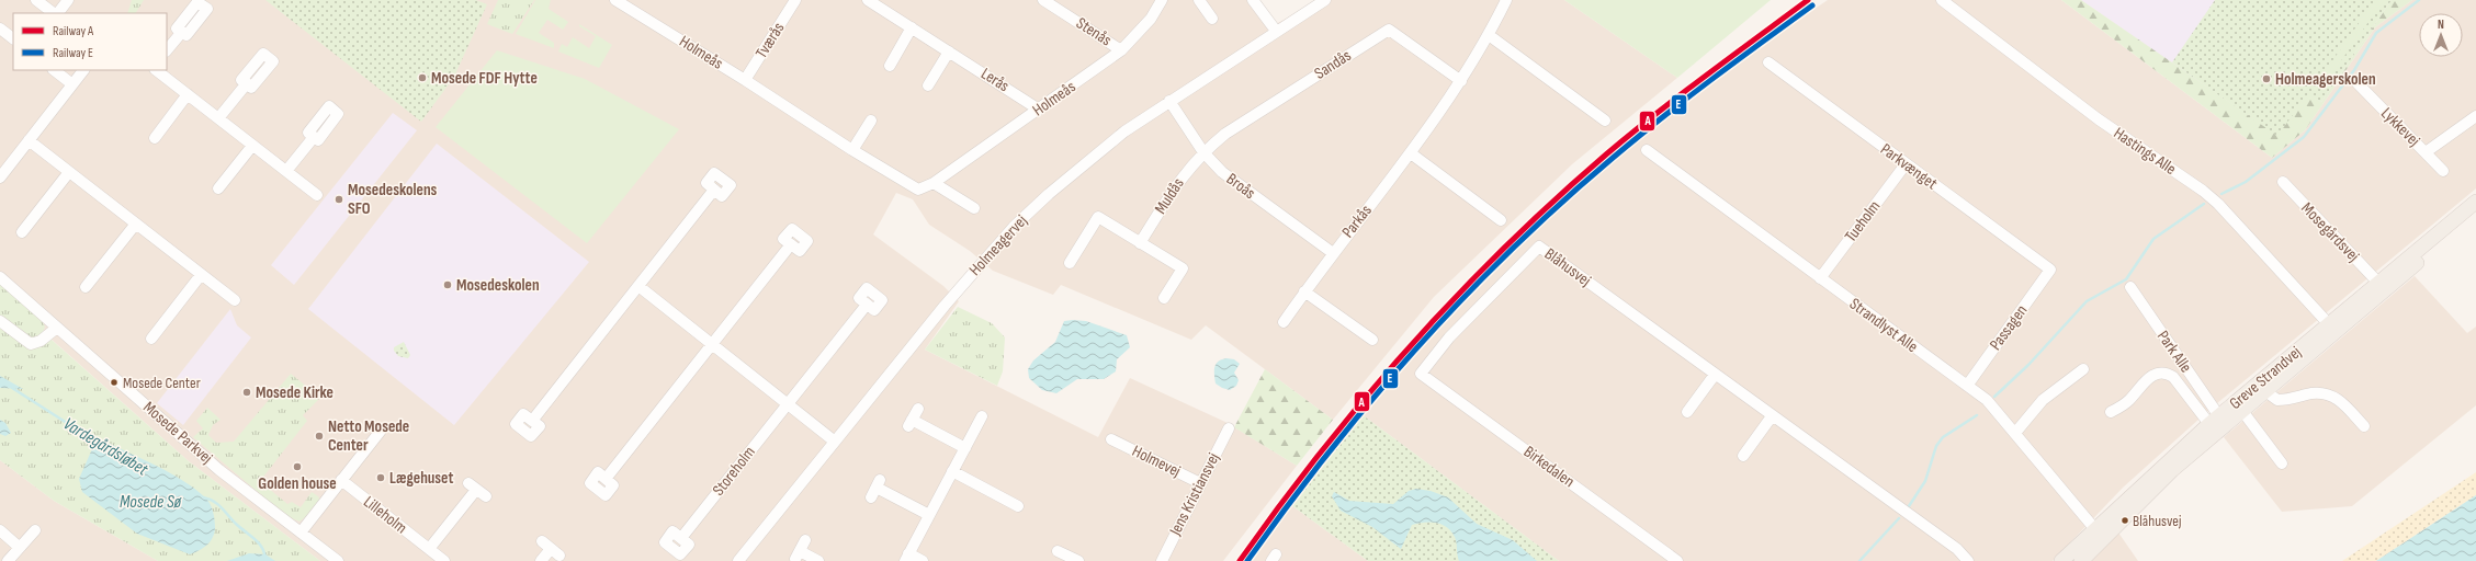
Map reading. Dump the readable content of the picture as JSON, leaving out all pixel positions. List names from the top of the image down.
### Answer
{
  "streets": {
    "main road": ["Greve Strandvej"],
    "street": [
      "Stenås",
      "Tværås",
      "Holmeås",
      "Sandås",
      "Lerås",
      "Lykkevej",
      "Hastings Alle",
      "Parkvænget",
      "Broås",
      "Muldås",
      "Parkås",
      "Tueholm",
      "Mosegårdsvej",
      "Holmeagervej",
      "Blåhusvej",
      "Strandlyst Alle",
      "Passagen",
      "Park Alle",
      "Mosede Parkvej",
      "Holmevej",
      "Birkedalen",
      "Storeholm",
      "Jens Kristiansvej",
      "Lilleholm"
    ]
  },
  "crossings": [
    ["Stenås", "Holmeås"],
    ["Tværås", "Holmeås"],
    ["Holmeås", "Lerås"],
    ["Sandås", "Broås"],
    ["Sandås", "Muldås"],
    ["Sandås", "Parkås"],
    ["Hastings Alle", "Greve Strandvej"],
    ["Parkvænget", "Tueholm"],
    ["Parkvænget", "Passagen"],
    ["Broås", "Muldås"],
    ["Broås", "Parkås"],
    ["Broås", "Holmeagervej"],
    ["Tueholm", "Strandlyst Alle"],
    ["Mosegårdsvej", "Greve Strandvej"],
    ["Blåhusvej", "Birkedalen"],
    ["Strandlyst Alle", "Passagen"],
    ["Strandlyst Alle", "Greve Strandvej"],
    ["Park Alle", "Greve Strandvej"],
    ["Holmevej", "Jens Kristiansvej"]
  ],
  "water": ["Vardegårdsløbet", "Mosede Sø"],
  "places": [
    "Mosede FDF Hytte",
    "Holmeagerskolen",
    "Mosedeskolens SFO",
    "Mosedeskolen",
    "Mosede Center",
    "Mosede Kirke",
    "Netto Mosede Center",
    "Golden house",
    "Lægehuset",
    "Blåhusvej"
  ],
  "lines": ["rail line A", "rail line E"],
  "legend": ["Railway A", "Railway E"],
  "north": "top"
}
